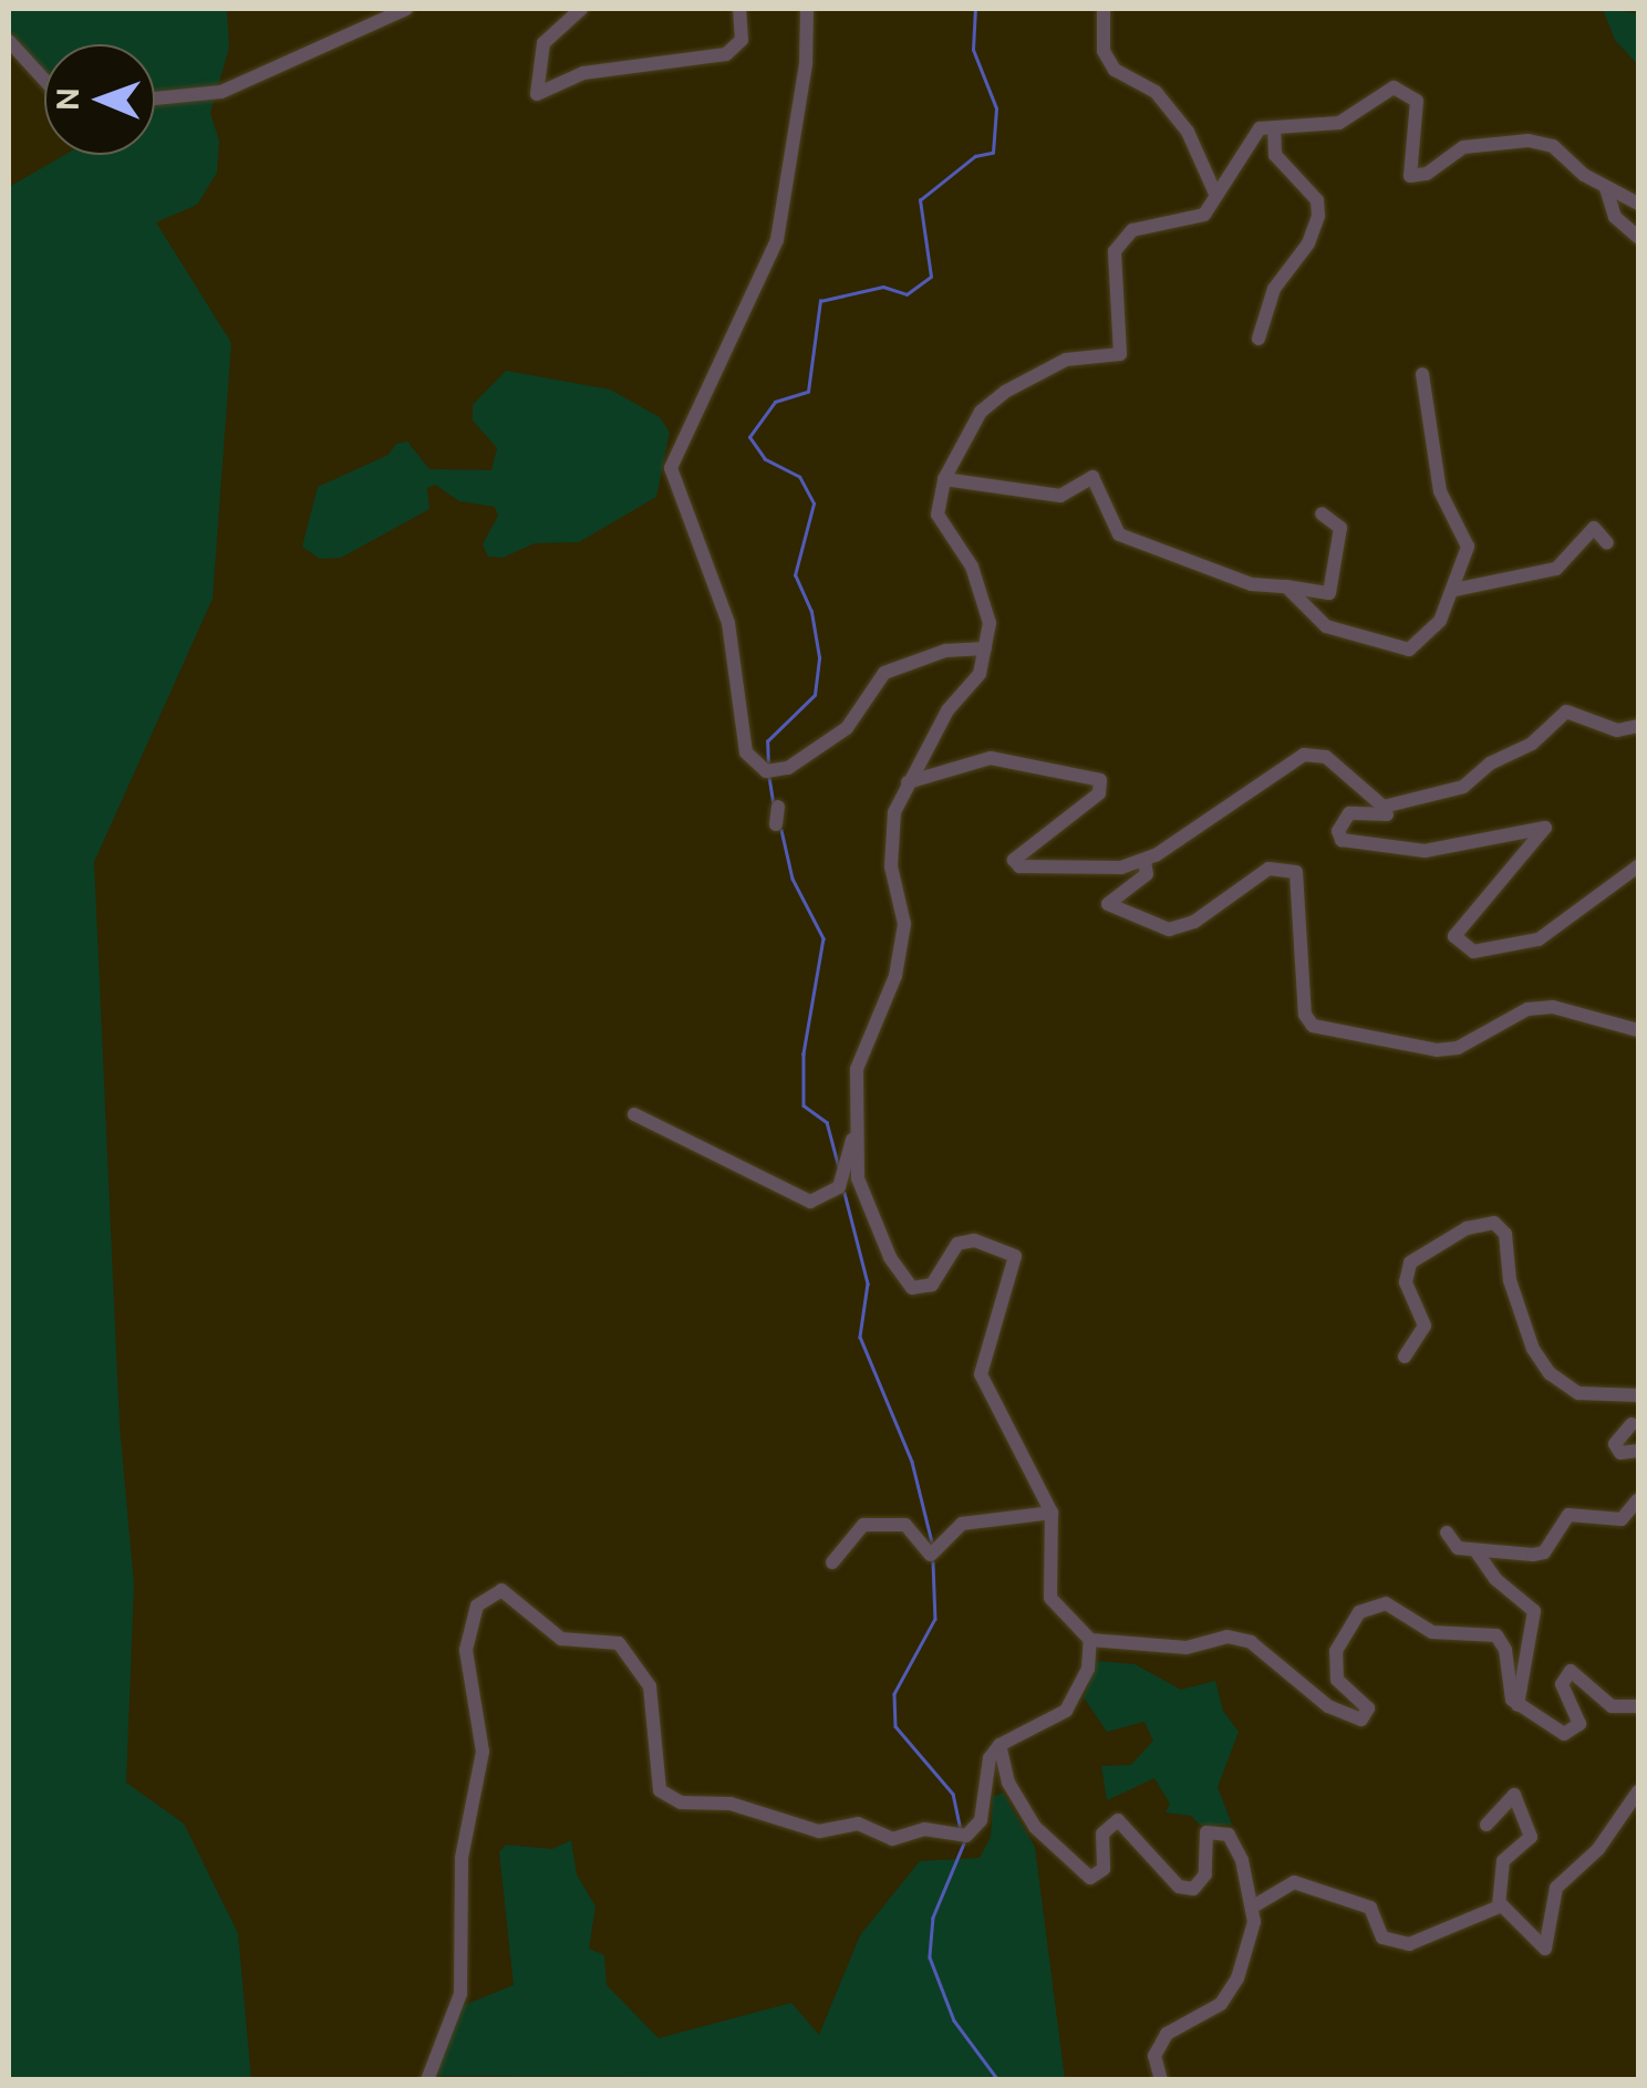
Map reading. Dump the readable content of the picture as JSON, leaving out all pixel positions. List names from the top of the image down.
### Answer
{
  "north": "left"
}
